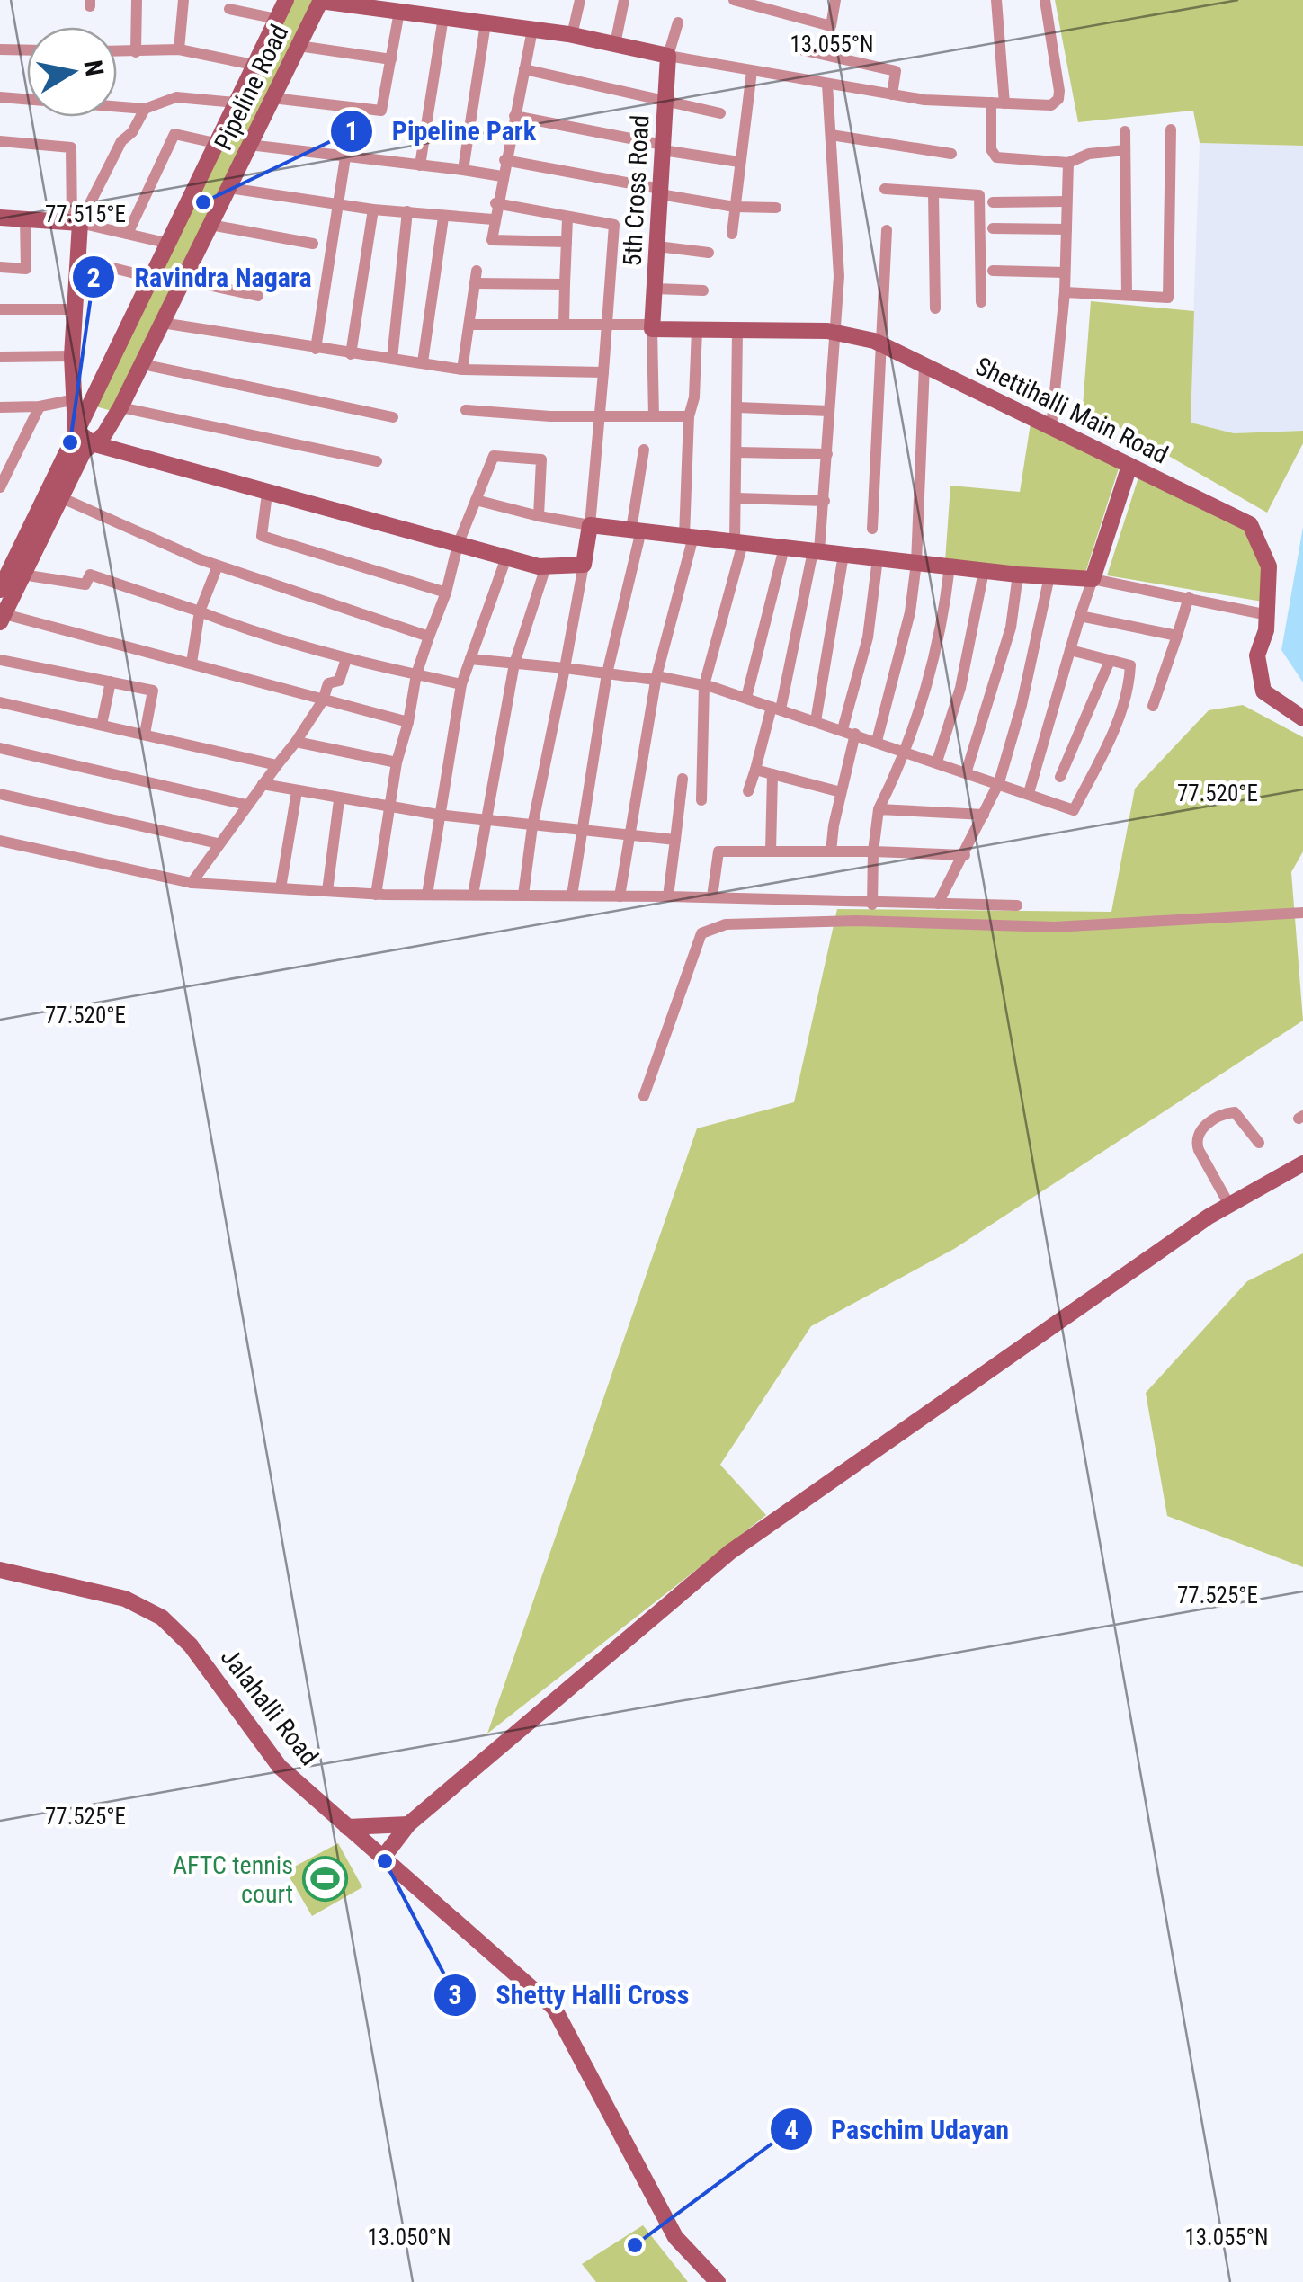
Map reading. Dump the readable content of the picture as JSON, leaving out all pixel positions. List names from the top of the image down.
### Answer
{
  "streets": {
    "street": [
      "Pipeline Road",
      "5th Cross Road",
      "Shettihalli Main Road",
      "Jalahalli Road"
    ]
  },
  "crossings": [
    ["5th Cross Road", "Shettihalli Main Road"]
  ],
  "places": {
    "other": [
      "Pipeline Park",
      "Ravindra Nagara",
      "Shetty Halli Cross",
      "Paschim Udayan"
    ],
    "sports": ["AFTC tennis court"]
  },
  "north": "right",
  "coordinates": [
    "13.055°N",
    "77.515°E",
    "77.520°E",
    "77.525°E",
    "13.050°N"
  ]
}
